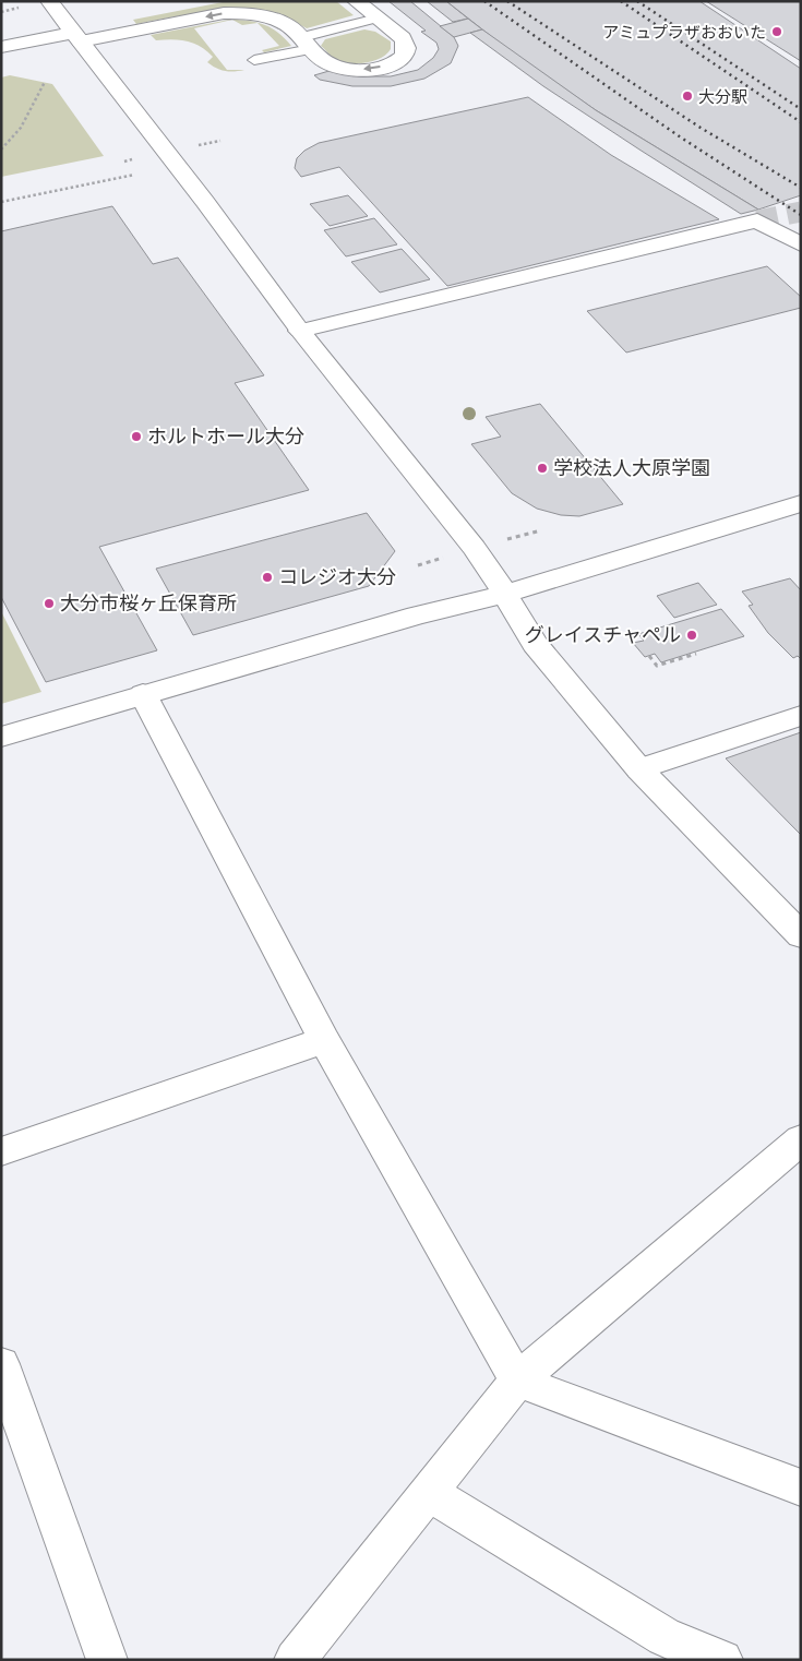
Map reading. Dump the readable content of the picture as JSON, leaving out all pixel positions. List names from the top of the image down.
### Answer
{
  "places": [
    "アミュプラザおおいた",
    "大分駅",
    "ホルトホール大分",
    "学校法人大原学園",
    "コレジオ大分",
    "大分市桜ヶ丘保育所",
    "グレイスチャペル"
  ]
}
